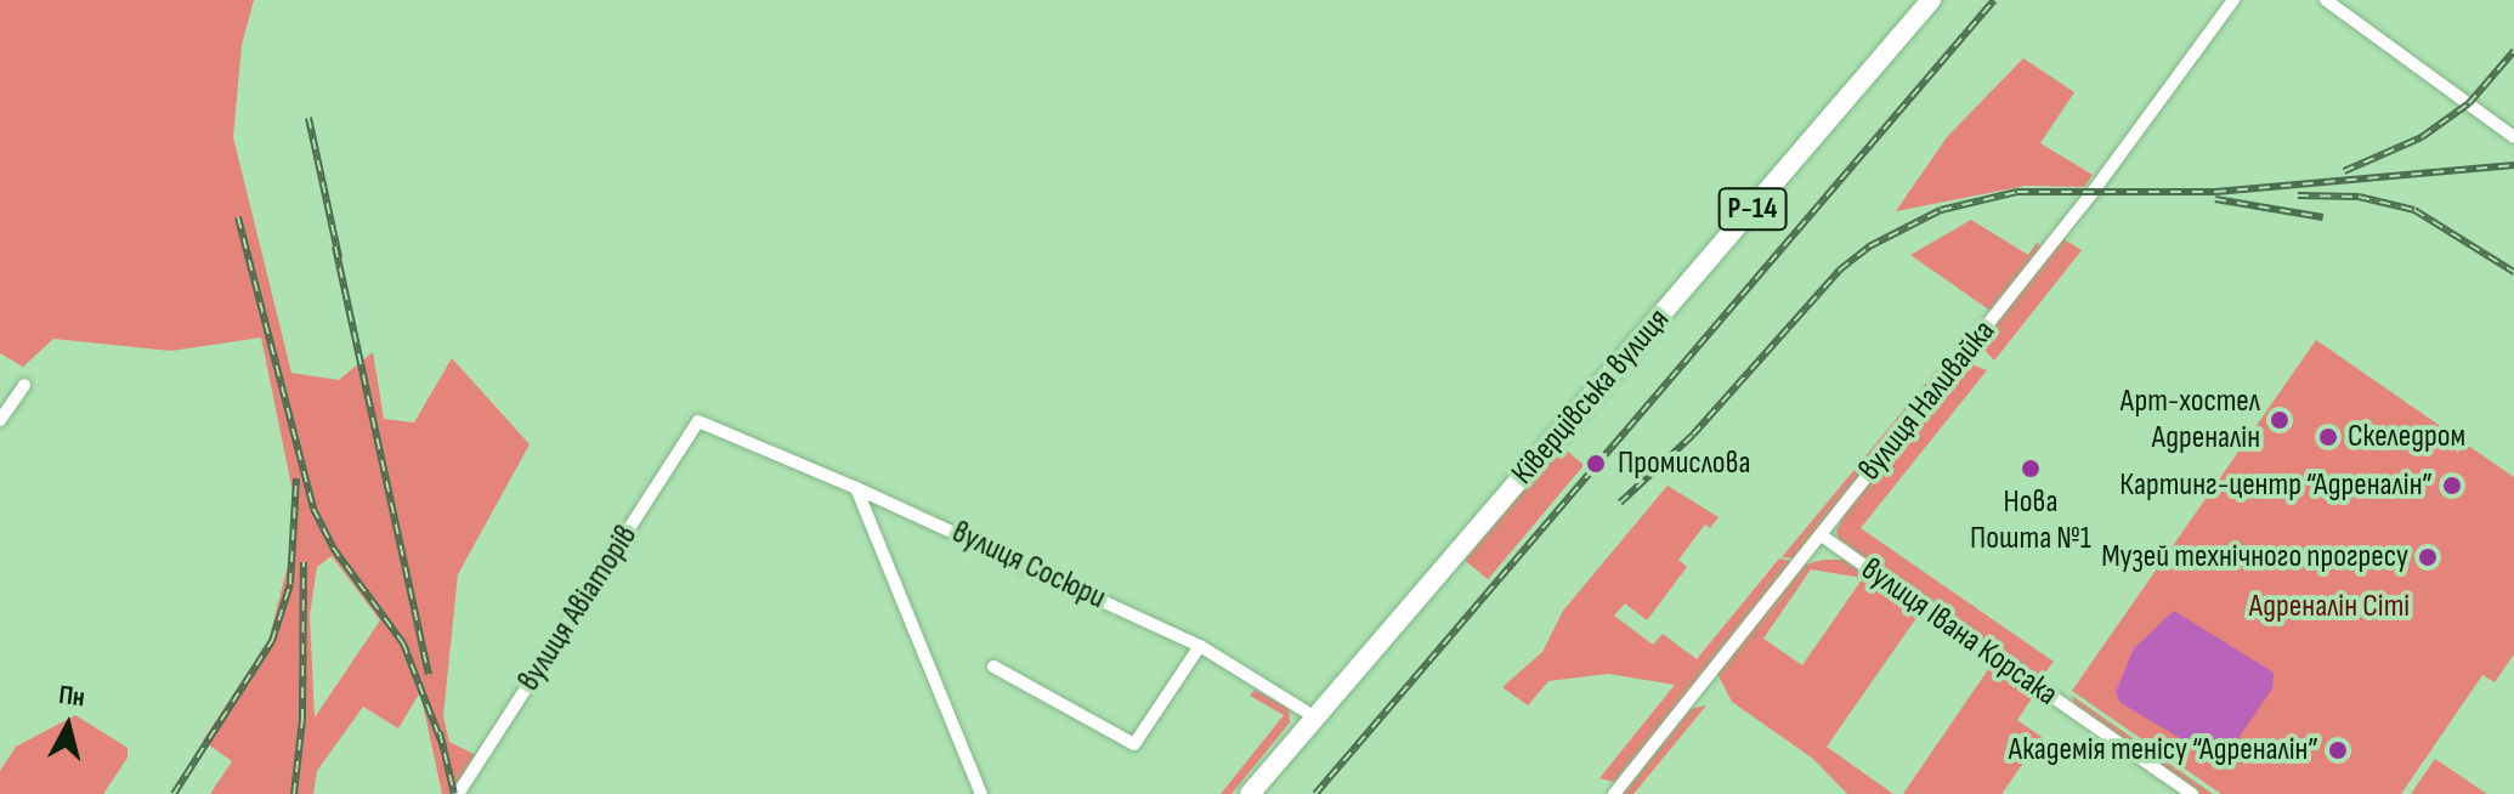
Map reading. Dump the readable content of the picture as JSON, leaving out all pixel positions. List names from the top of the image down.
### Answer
{
  "streets": {
    "main road": ["Р-14", "Ківерцівська вулиця"],
    "street": [
      "вулиця Наливайка",
      "вулиця Сосюри",
      "вулиця Авіаторів",
      "вулиця Івана Корсака"
    ]
  },
  "crossings": [
    ["Ківерцівська вулиця", "вулиця Сосюри"],
    ["вулиця Наливайка", "вулиця Івана Корсака"],
    ["вулиця Сосюри", "вулиця Авіаторів"]
  ],
  "parks": ["Адреналін Сіті"],
  "places": [
    "Арт-хостел Адреналін",
    "Скеледром",
    "Промислова",
    "Нова Пошта №1",
    "Картинг-центр “Адреналін”",
    "Музей технічного прогресу",
    "Академія тенісу “Адреналін”"
  ],
  "north": "top"
}
